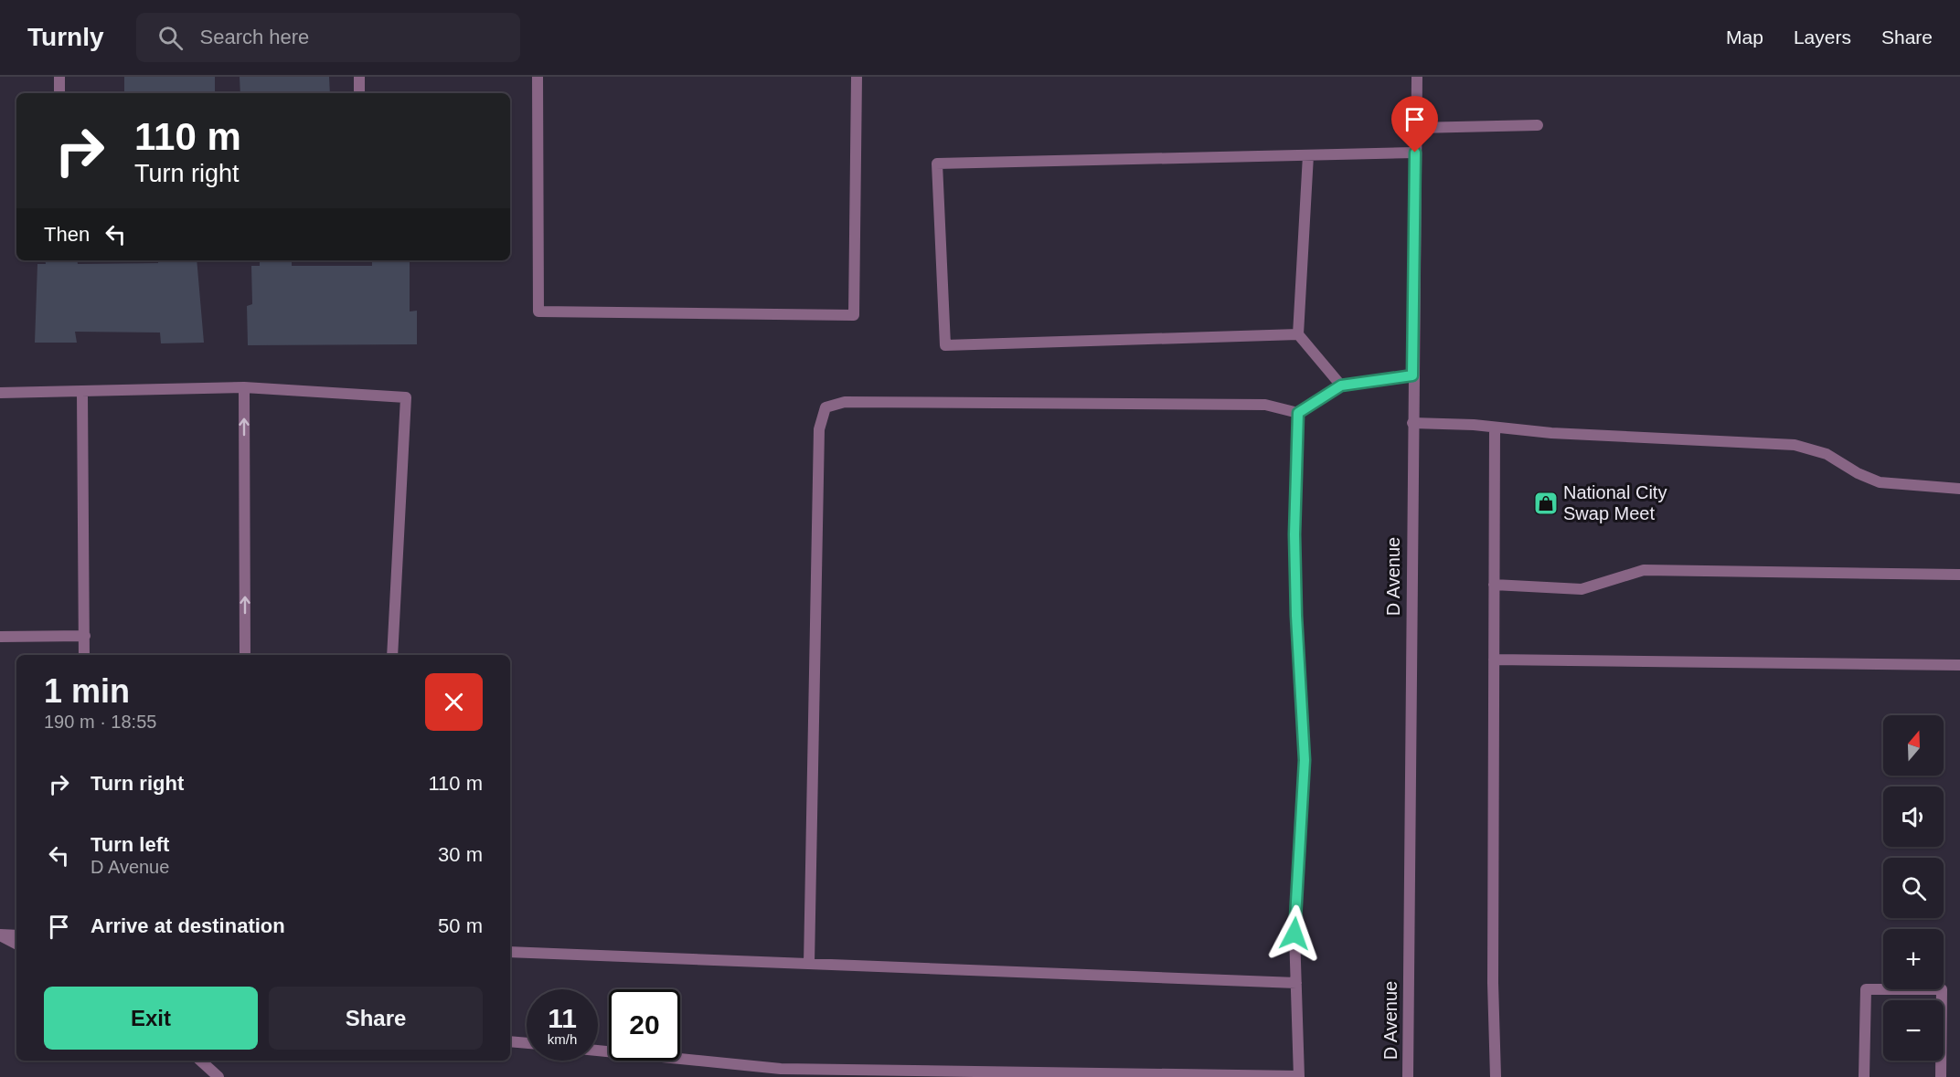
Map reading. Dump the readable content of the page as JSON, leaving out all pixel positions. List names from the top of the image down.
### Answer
{
  "streets": {
    "street": ["D Avenue"]
  },
  "places": {
    "shop": ["National City Swap Meet"]
  },
  "north": "top",
  "page": {
    "header": "Turnly",
    "search": "Search here",
    "nav": ["Map", "Layers", "Share"],
    "turn": ["110 m", "Turn right"],
    "then": "Then",
    "heading": ["1 min", "190 m · 18:55"],
    "map_buttons": ["+", "−"],
    "list": [
      {
        "name": "Turn right",
        "value": "110 m"
      },
      {
        "name": "Turn left",
        "note": "D Avenue",
        "value": "30 m"
      },
      {
        "name": "Arrive at destination",
        "value": "50 m"
      }
    ],
    "buttons": ["Exit", "Share"],
    "speed": "11 km/h",
    "limit": "20"
  }
}
